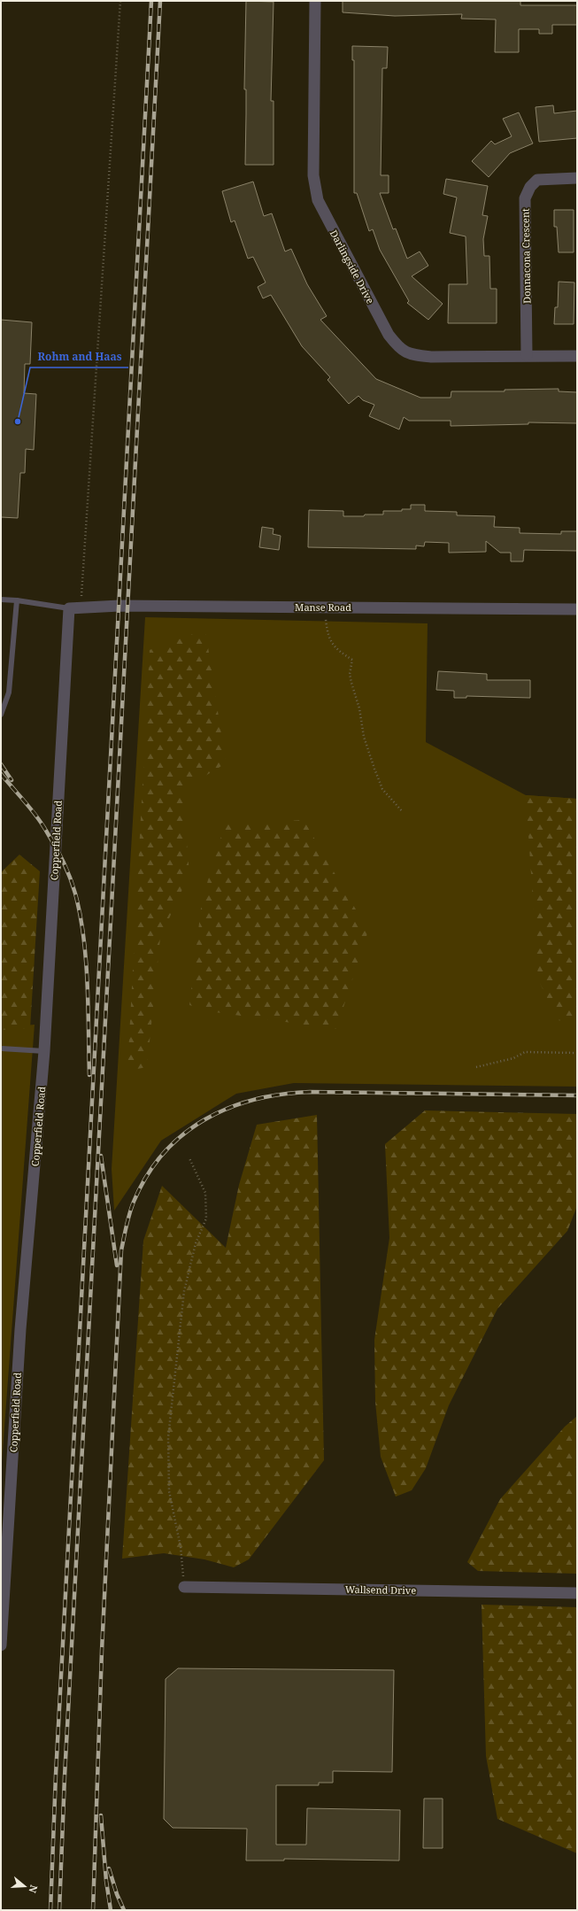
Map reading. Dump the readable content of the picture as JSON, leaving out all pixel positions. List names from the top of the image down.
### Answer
{
  "streets": {
    "street": [
      "Donnacona Crescent",
      "Darlingside Drive",
      "Manse Road",
      "Copperfield Road",
      "Wallsend Drive"
    ]
  },
  "crossings": [
    ["Donnacona Crescent", "Darlingside Drive"],
    ["Manse Road", "Copperfield Road"]
  ],
  "places": ["Rohm and Haas"],
  "north": "right"
}
